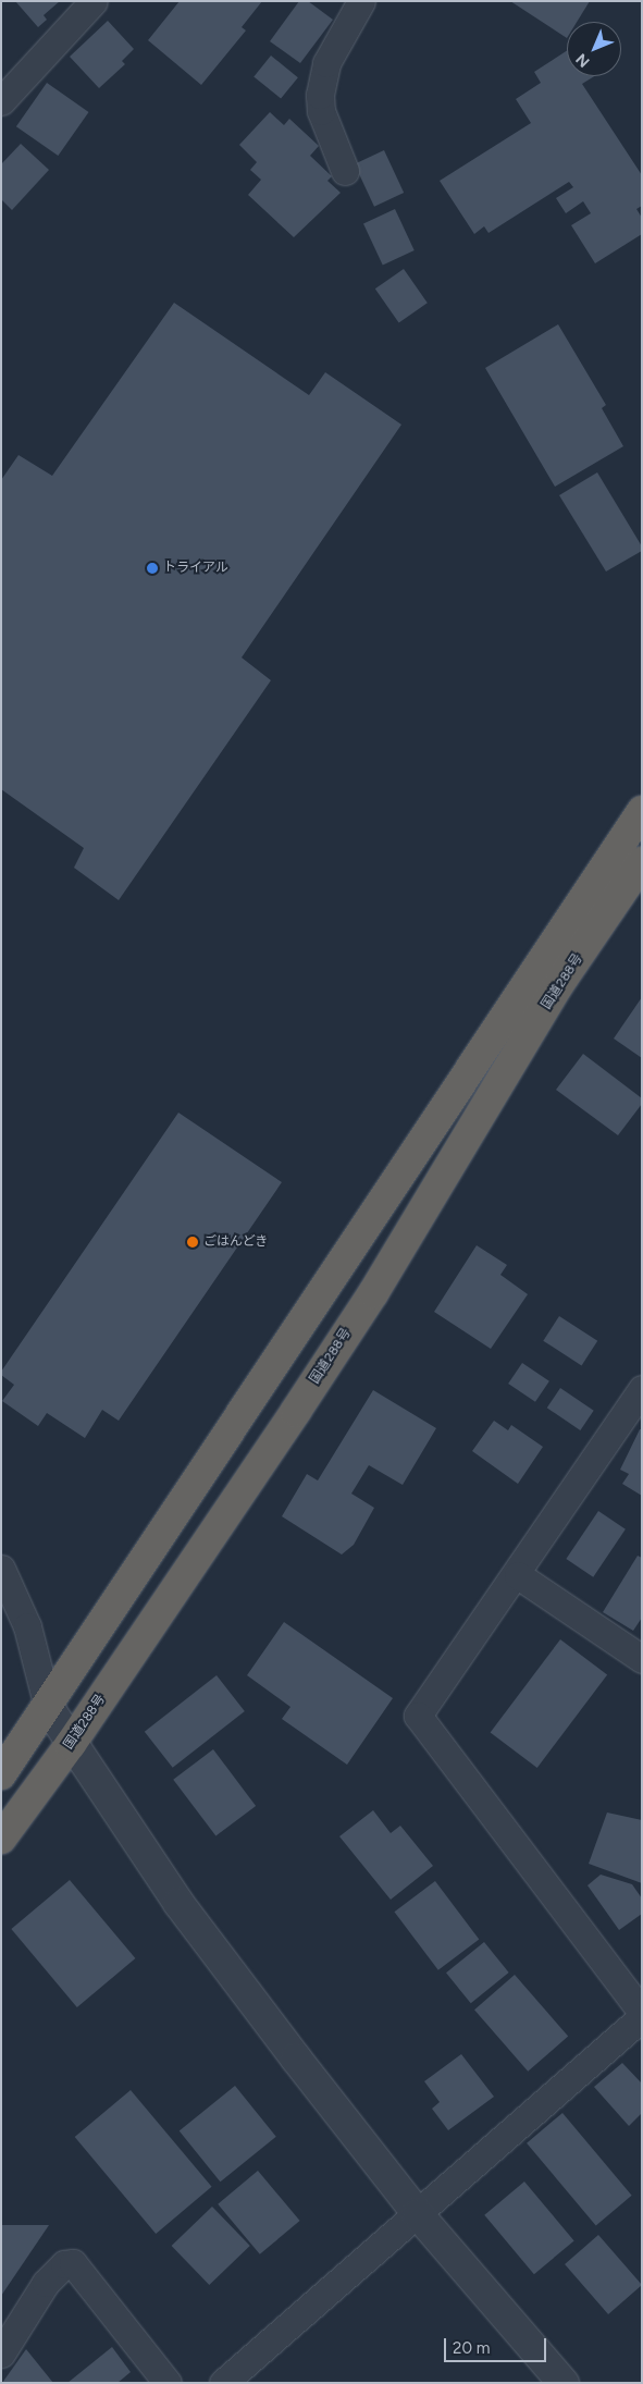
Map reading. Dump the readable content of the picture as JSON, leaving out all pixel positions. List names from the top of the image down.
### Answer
{
  "streets": {
    "highway": ["国道288号"]
  },
  "places": ["トライアル", "ごはんどき"],
  "scale_bar": "20 m",
  "north": "bottom left"
}
